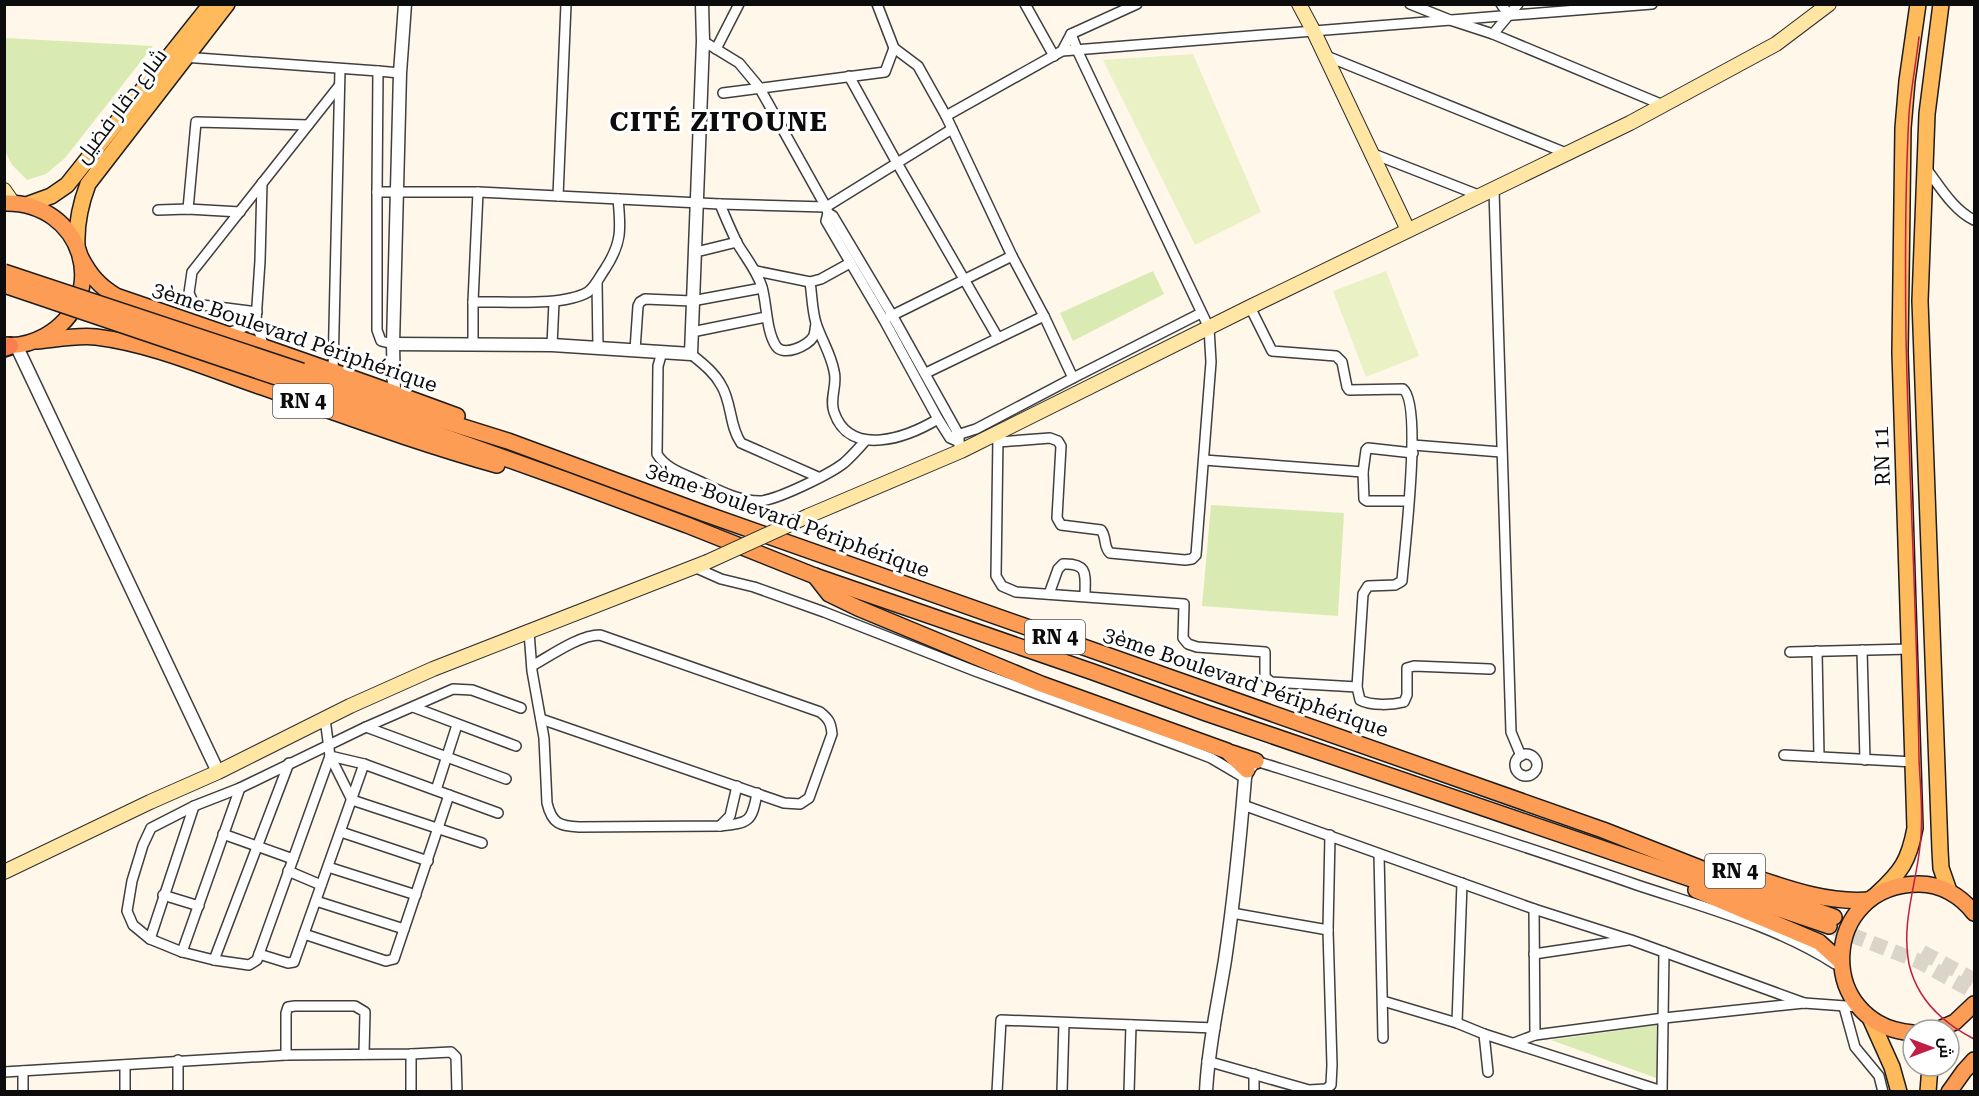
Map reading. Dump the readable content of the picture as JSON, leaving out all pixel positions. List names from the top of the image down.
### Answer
{
  "streets": {
    "highway": ["3ème Boulevard Périphérique", "RN 4"],
    "main road": ["شارع دقار فضيل", "RN 11"]
  },
  "crossings": [
    ["شارع دقار فضيل", "3ème Boulevard Périphérique"],
    ["3ème Boulevard Périphérique", "RN 4"],
    ["RN 4", "RN 11"]
  ],
  "districts": ["CITÉ ZITOUNE"],
  "north": "right"
}
